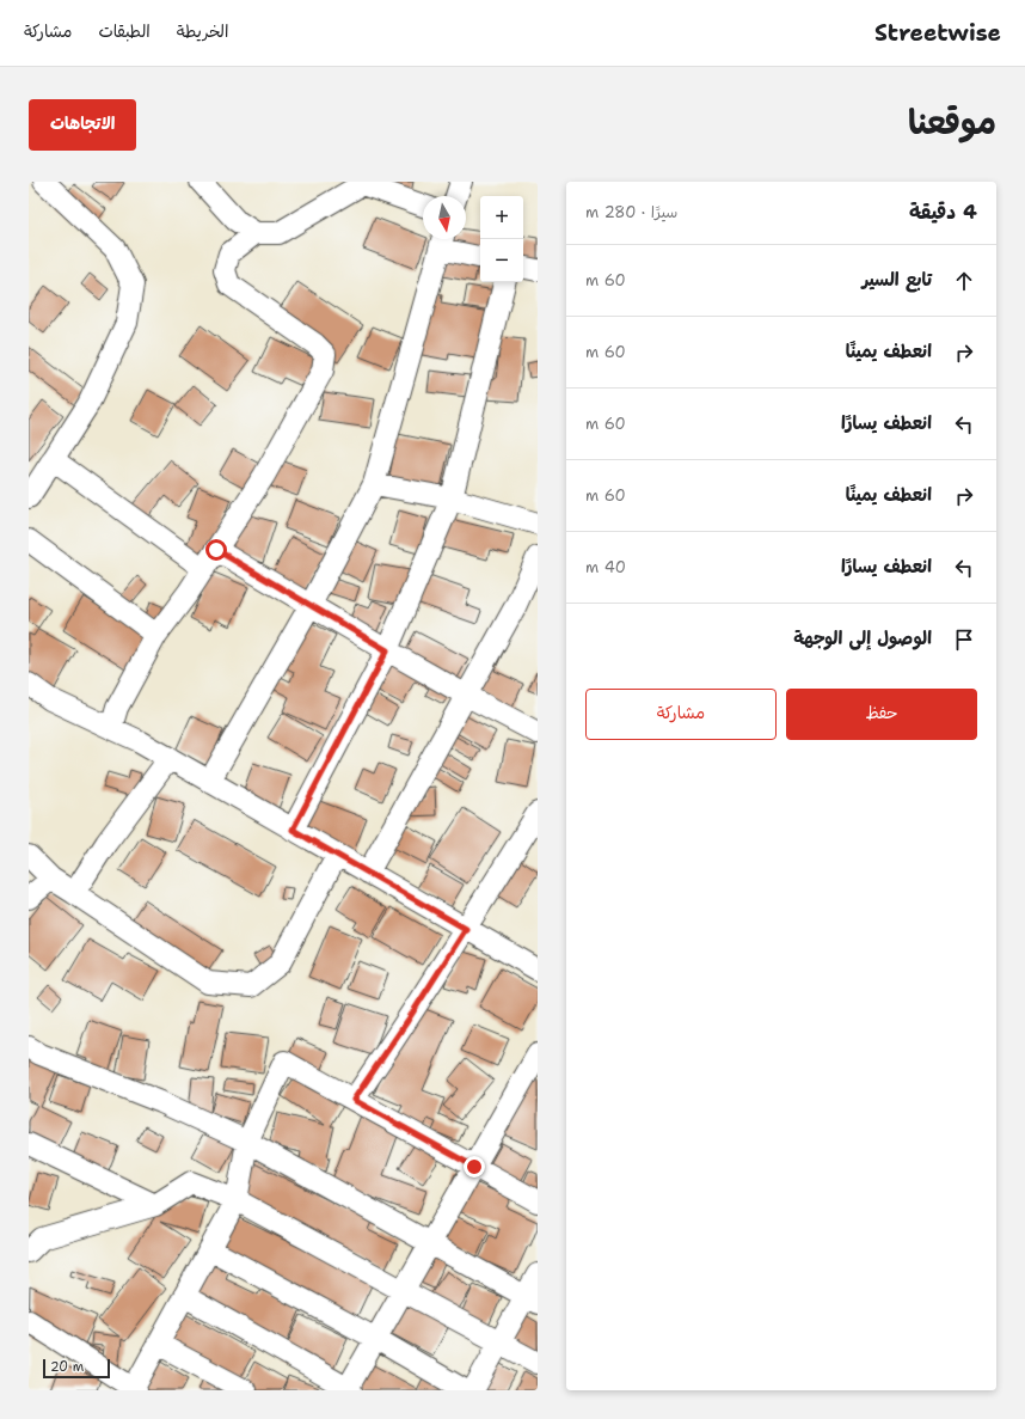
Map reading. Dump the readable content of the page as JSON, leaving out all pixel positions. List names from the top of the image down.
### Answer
{
  "scale_bar": "20 m",
  "north": "bottom",
  "page": {
    "header": "Streetwise",
    "nav": ["الخريطة", "الطبقات", "مشاركة"],
    "title": "موقعنا",
    "buttons": [
      "الاتجاهات",
      ["حفظ", "مشاركة"]
    ],
    "heading": ["4 دقيقة", "سيرًا · 280 m"],
    "map_buttons": ["+", "−"],
    "list": [
      ["تابع السير", "60 m"],
      ["انعطف يمينًا", "60 m"],
      ["انعطف يسارًا", "60 m"],
      ["انعطف يمينًا", "60 m"],
      ["انعطف يسارًا", "40 m"],
      "الوصول إلى الوجهة"
    ],
    "scale": "20 m"
  }
}
